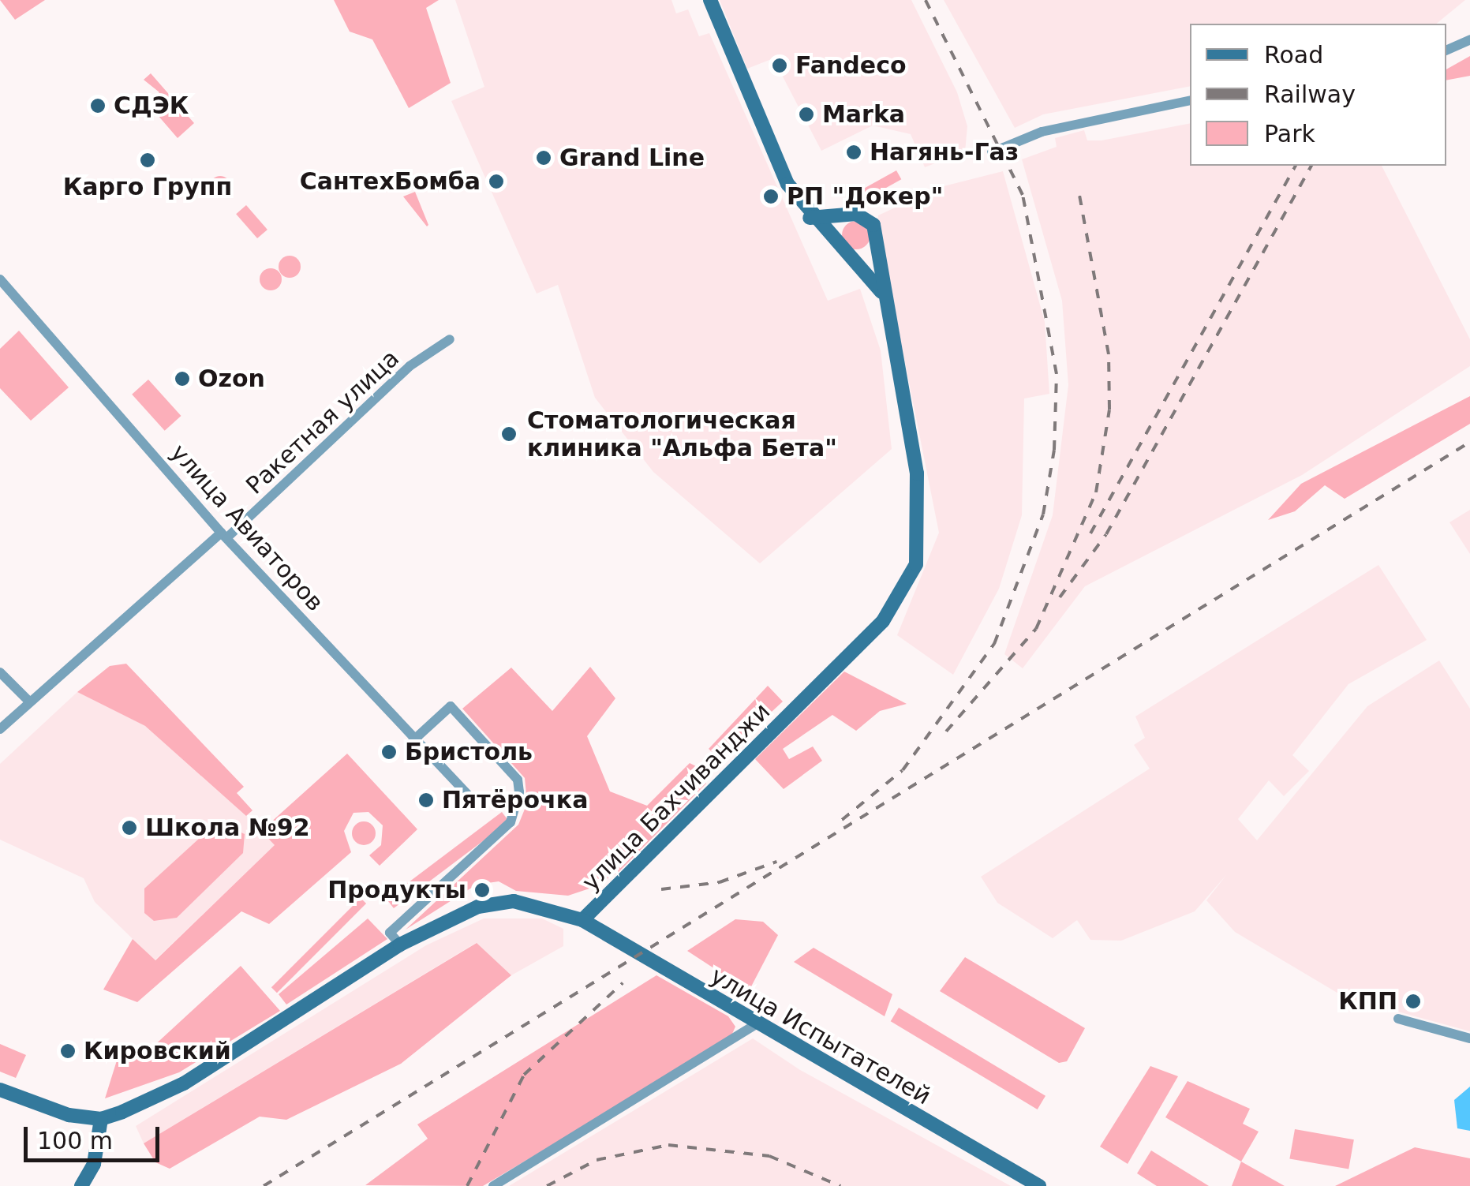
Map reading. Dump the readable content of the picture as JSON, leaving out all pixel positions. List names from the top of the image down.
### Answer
{
  "streets": {
    "main road": ["улица Бахчиванджи", "улица Испытателей"],
    "street": ["Ракетная улица", "улица Авиаторов"]
  },
  "crossings": [
    ["Ракетная улица", "улица Авиаторов"],
    ["улица Бахчиванджи", "улица Испытателей"]
  ],
  "places": [
    "Fandeco",
    "СДЭК",
    "Marka",
    "Нагянь-Газ",
    "Grand Line",
    "Карго Групп",
    "СантехБомба",
    "РП \"Докер\"",
    "Ozon",
    "Стоматологическая клиника \"Альфа Бета\"",
    "Бристоль",
    "Пятёрочка",
    "Школа №92",
    "Продукты",
    "КПП",
    "Кировский"
  ],
  "legend": ["Road", "Railway", "Park"],
  "scale_bar": "100 m"
}
